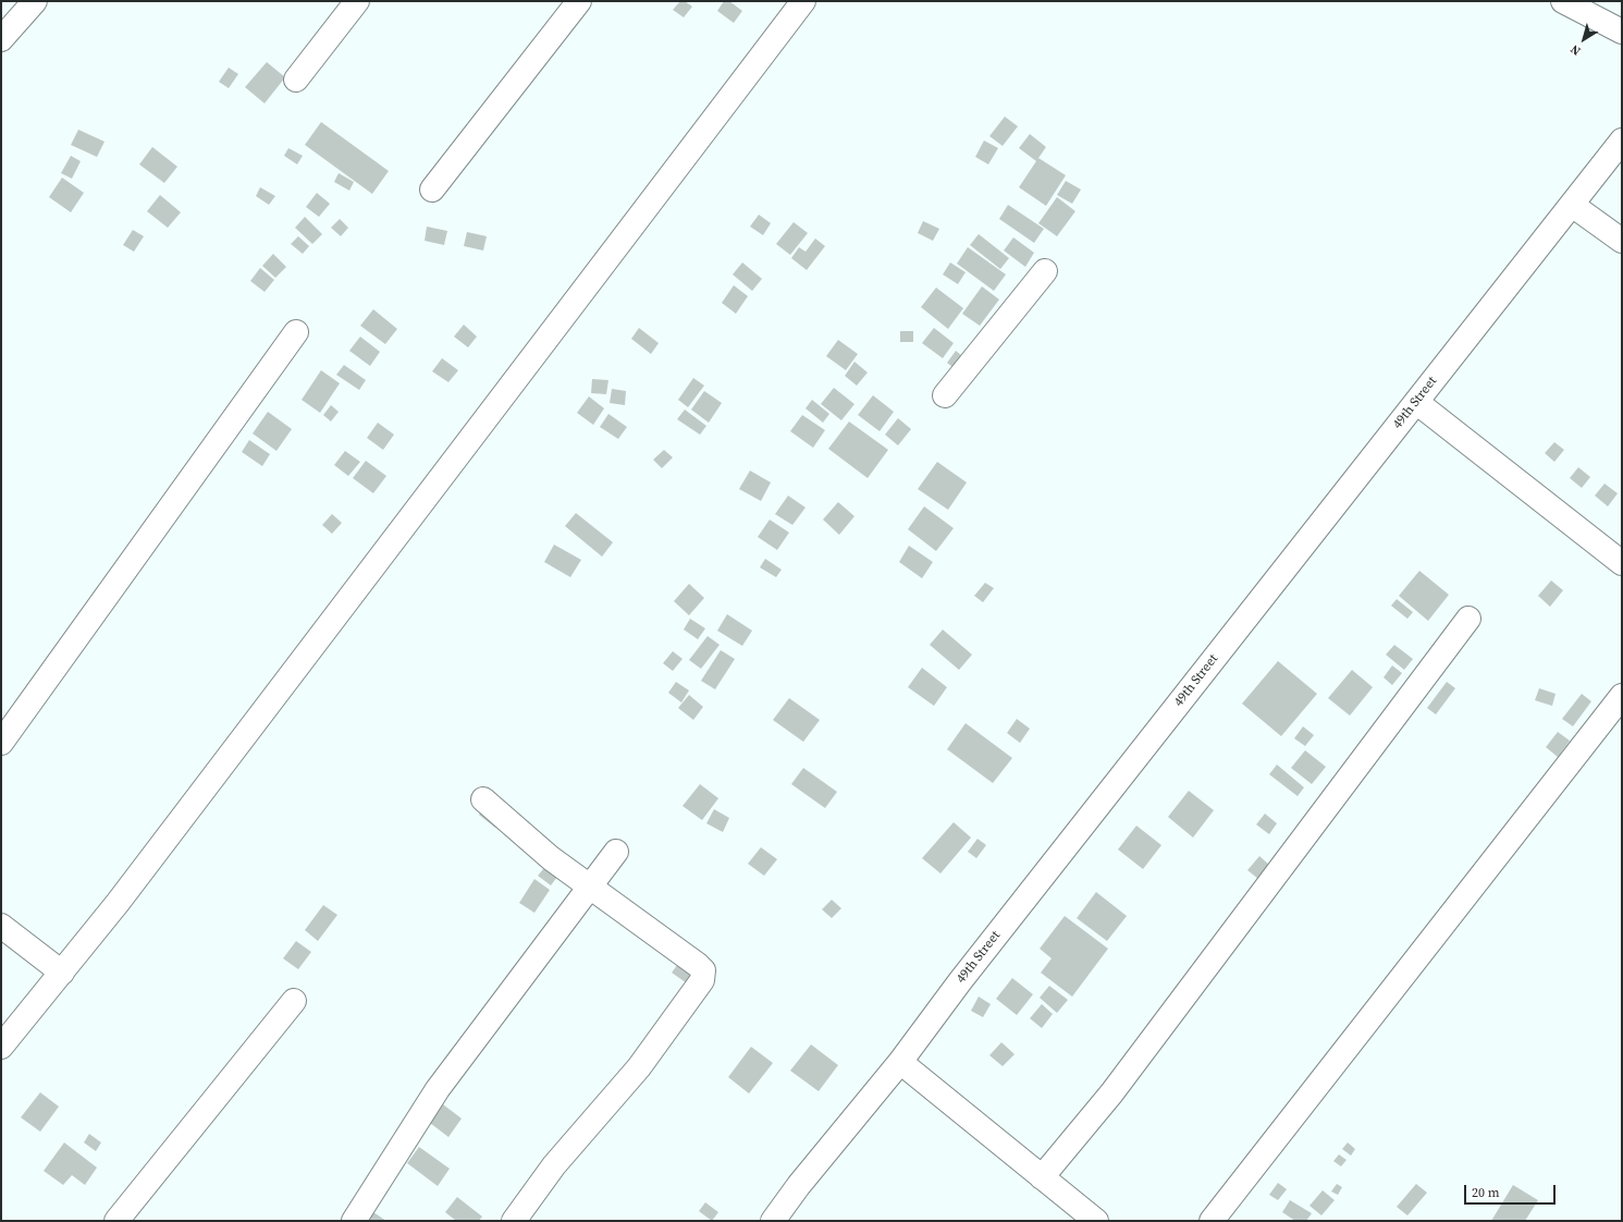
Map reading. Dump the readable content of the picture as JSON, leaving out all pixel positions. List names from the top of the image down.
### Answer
{
  "streets": {
    "street": ["49th Street"]
  },
  "scale_bar": "20 m",
  "north": "bottom left"
}
